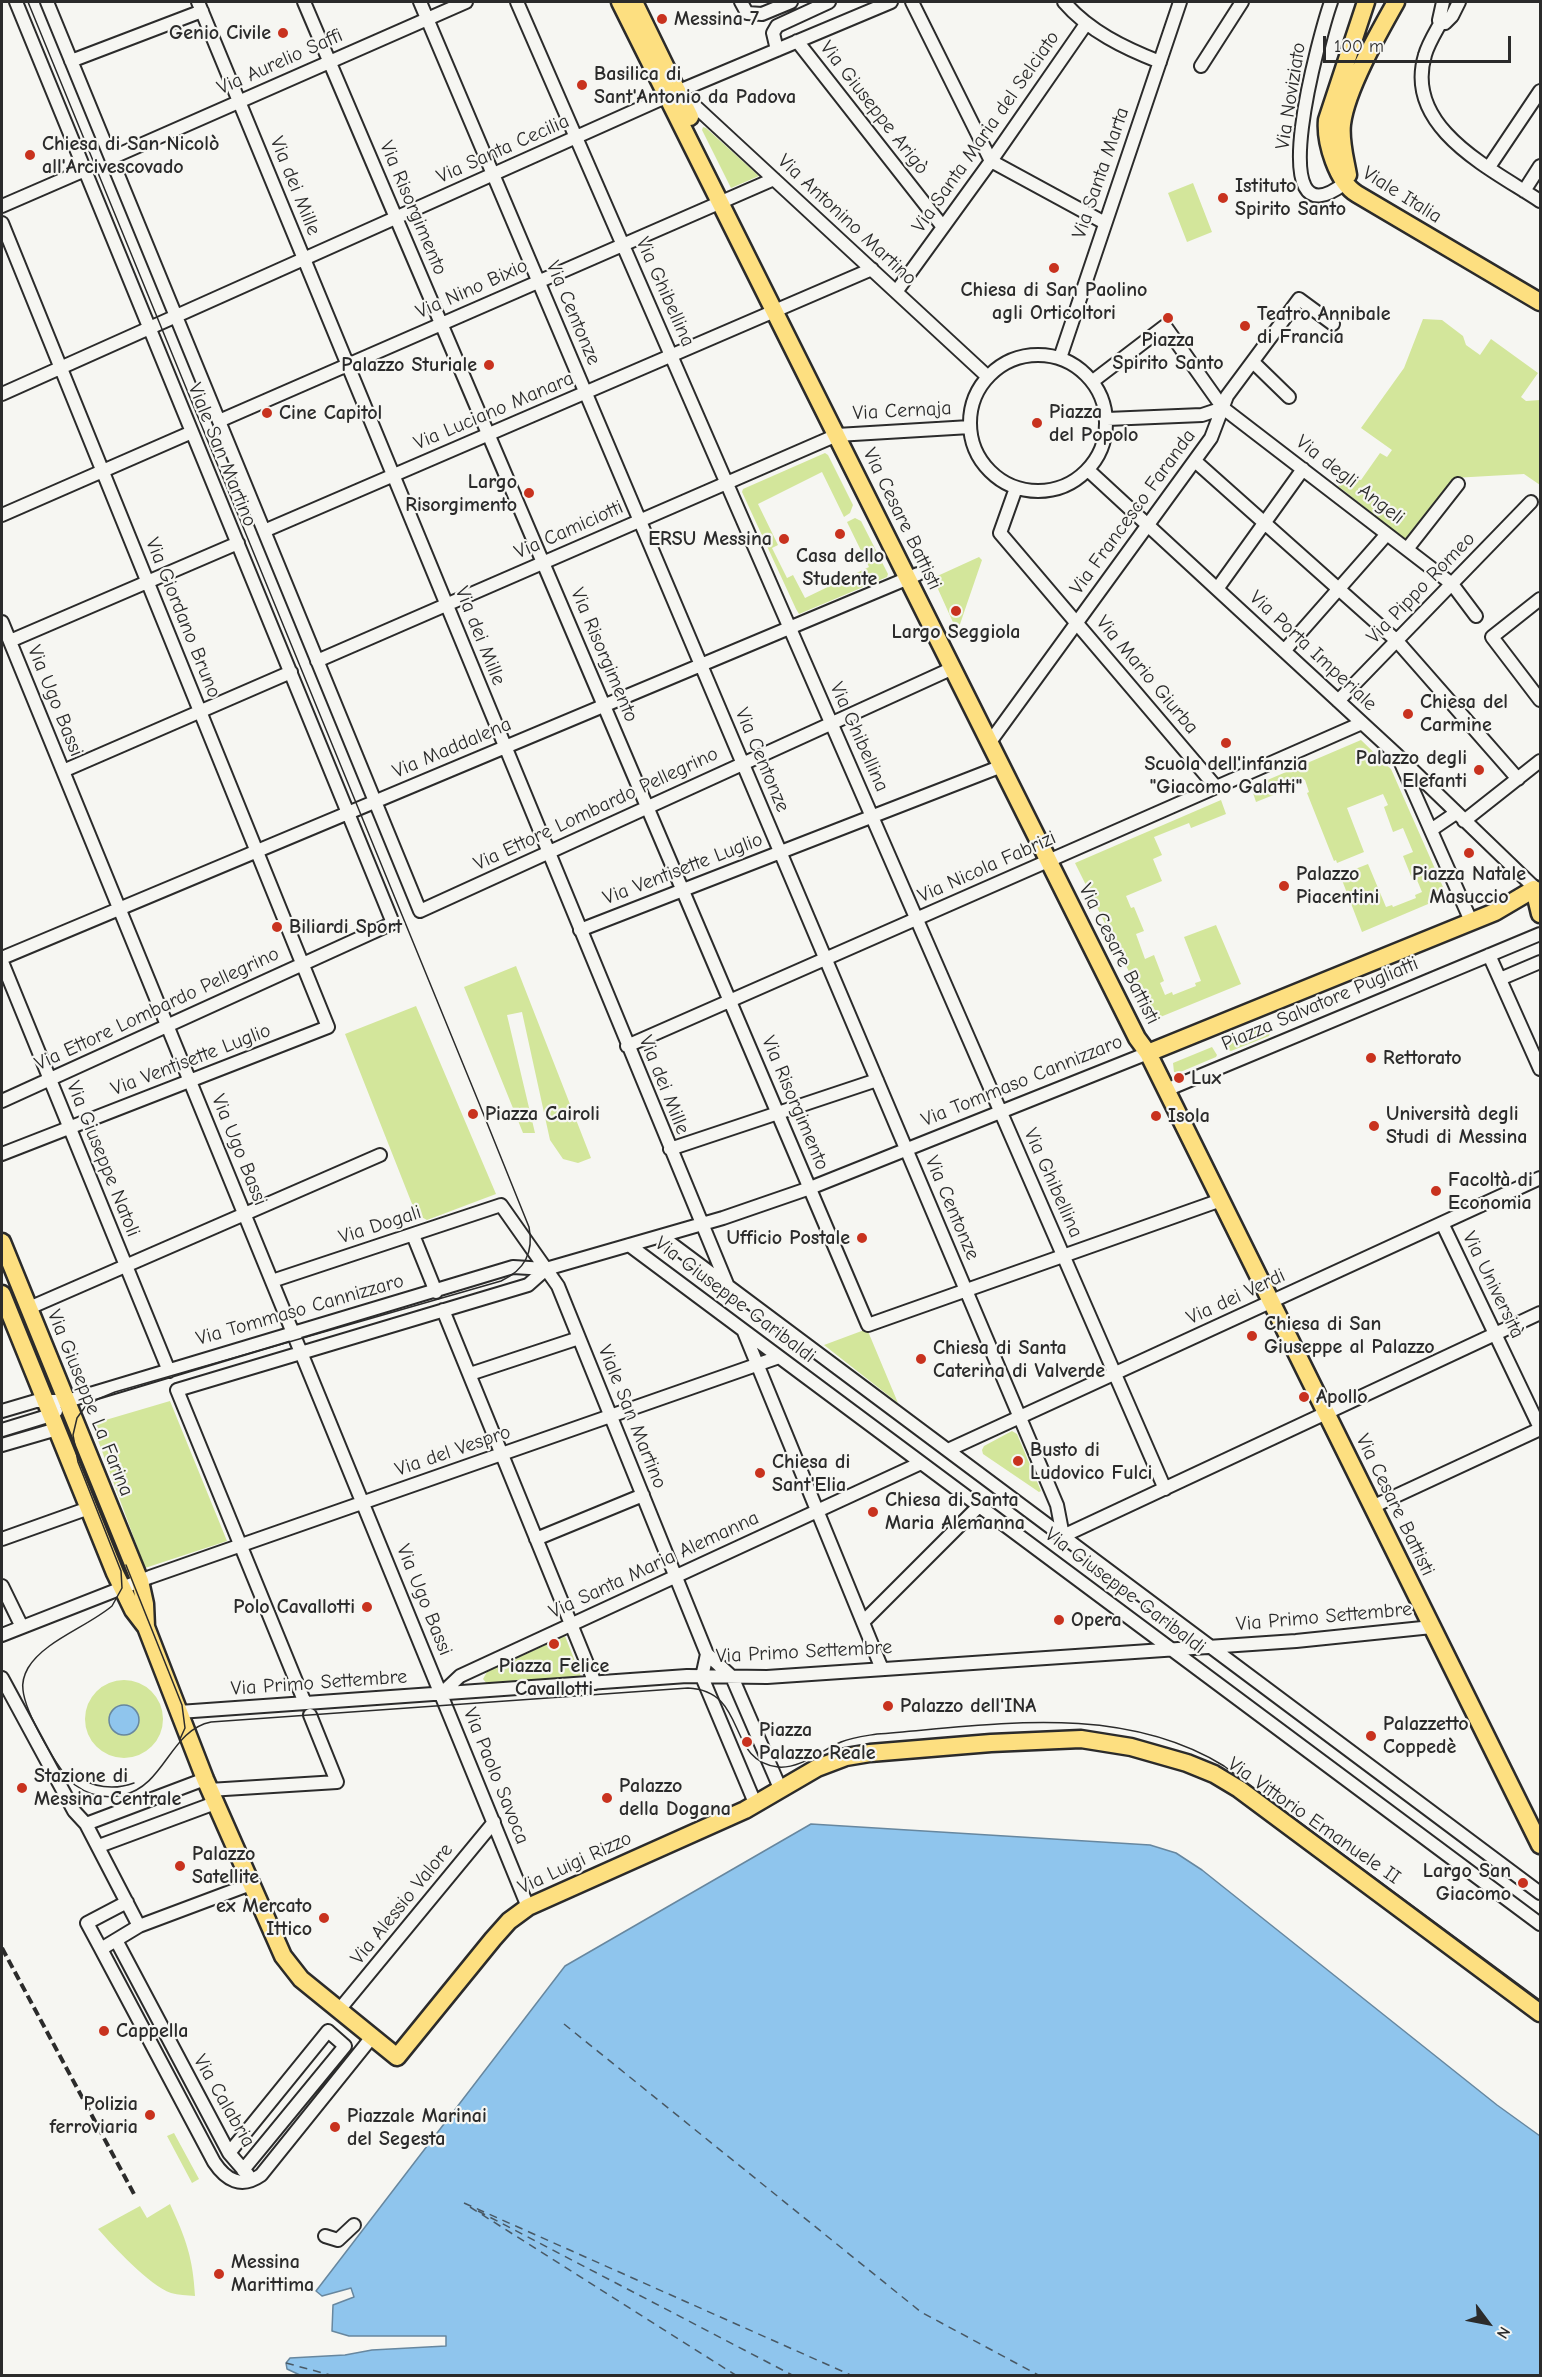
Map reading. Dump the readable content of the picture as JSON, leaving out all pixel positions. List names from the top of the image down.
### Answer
{
  "streets": {
    "main road": [
      "Viale Italia",
      "Via Cesare Battisti",
      "Via Tommaso Cannizzaro",
      "Via Giuseppe La Farina",
      "Via Vittorio Emanuele II",
      "Via Luigi Rizzo"
    ],
    "street": [
      "Via Aurelio Saffi",
      "Via Noviziato",
      "Via Giuseppe Arigò",
      "Via Santa Maria del Selciato",
      "Via Santa Cecilia",
      "Via Santa Marta",
      "Via dei Mille",
      "Via Risorgimento",
      "Via Antonino Martino",
      "Via Nino Bixio",
      "Via Ghibellina",
      "Via Centonze",
      "Via Luciano Manara",
      "Via Cernaja",
      "Viale San Martino",
      "Via degli Angeli",
      "Via Francesco Faranda",
      "Via Camiciotti",
      "Via Pippo Romeo",
      "Via Giordano Bruno",
      "Via Porta Imperiale",
      "Via Mario Giurba",
      "Via Ugo Bassi",
      "Via Maddalena",
      "Via Ettore Lombardo Pellegrino",
      "Via Nicola Fabrizi",
      "Via Ventisette Luglio",
      "Piazza Salvatore Pugliatti",
      "Via Giuseppe Natoli",
      "Via Dogali",
      "Via Università",
      "Via dei Verdi",
      "Via Giuseppe Garibaldi",
      "Via del Vespro",
      "Via Santa Maria Alemanna",
      "Via Primo Settembre",
      "Via Paolo Savoca",
      "Via Alessio Valore",
      "Via Calabria"
    ]
  },
  "crossings": [
    ["Via Aurelio Saffi", "Via dei Mille"],
    ["Via Aurelio Saffi", "Via Risorgimento"],
    ["Via Aurelio Saffi", "Via Centonze"],
    ["Via Aurelio Saffi", "Viale San Martino"],
    ["Via Noviziato", "Viale Italia"],
    ["Via Giuseppe Arigò", "Via Santa Maria del Selciato"],
    ["Via Giuseppe Arigò", "Via Santa Cecilia"],
    ["Via Santa Maria del Selciato", "Via Antonino Martino"],
    ["Via Santa Cecilia", "Via dei Mille"],
    ["Via Santa Cecilia", "Via Risorgimento"],
    ["Via Santa Cecilia", "Via Antonino Martino"],
    ["Via Santa Cecilia", "Via Ghibellina"],
    ["Via Santa Cecilia", "Via Centonze"],
    ["Via Santa Cecilia", "Viale San Martino"],
    ["Via Santa Cecilia", "Via Cesare Battisti"],
    ["Via Santa Cecilia", "Via Giordano Bruno"],
    ["Via Santa Marta", "Via Antonino Martino"],
    ["Via Santa Marta", "Via Cernaja"],
    ["Via Santa Marta", "Via degli Angeli"],
    ["Via Santa Marta", "Via Porta Imperiale"],
    ["Via Santa Marta", "Via Mario Giurba"],
    ["Via dei Mille", "Via Nino Bixio"],
    ["Via dei Mille", "Via Luciano Manara"],
    ["Via dei Mille", "Via Camiciotti"],
    ["Via dei Mille", "Via Maddalena"],
    ["Via dei Mille", "Via Ettore Lombardo Pellegrino"],
    ["Via dei Mille", "Via Nicola Fabrizi"],
    ["Via dei Mille", "Via Ventisette Luglio"],
    ["Via dei Mille", "Via Tommaso Cannizzaro"],
    ["Via dei Mille", "Via Giuseppe Garibaldi"],
    ["Via Risorgimento", "Via Nino Bixio"],
    ["Via Risorgimento", "Via Centonze"],
    ["Via Risorgimento", "Via Luciano Manara"],
    ["Via Risorgimento", "Via Camiciotti"],
    ["Via Risorgimento", "Via Maddalena"],
    ["Via Risorgimento", "Via Ettore Lombardo Pellegrino"],
    ["Via Risorgimento", "Via Nicola Fabrizi"],
    ["Via Risorgimento", "Via Ventisette Luglio"],
    ["Via Risorgimento", "Via Tommaso Cannizzaro"],
    ["Via Antonino Martino", "Via Nino Bixio"],
    ["Via Antonino Martino", "Via Luciano Manara"],
    ["Via Antonino Martino", "Via Cernaja"],
    ["Via Antonino Martino", "Via degli Angeli"],
    ["Via Antonino Martino", "Via Cesare Battisti"],
    ["Via Antonino Martino", "Via Porta Imperiale"],
    ["Via Antonino Martino", "Via Mario Giurba"],
    ["Via Nino Bixio", "Via Ghibellina"],
    ["Via Nino Bixio", "Via Centonze"],
    ["Via Nino Bixio", "Viale San Martino"],
    ["Via Nino Bixio", "Via Cesare Battisti"],
    ["Via Ghibellina", "Via Luciano Manara"],
    ["Via Ghibellina", "Via Camiciotti"],
    ["Via Ghibellina", "Via Maddalena"],
    ["Via Ghibellina", "Via Ettore Lombardo Pellegrino"],
    ["Via Ghibellina", "Via Nicola Fabrizi"],
    ["Via Ghibellina", "Via Ventisette Luglio"],
    ["Via Ghibellina", "Via Tommaso Cannizzaro"],
    ["Via Ghibellina", "Via dei Verdi"],
    ["Via Centonze", "Via Luciano Manara"],
    ["Via Centonze", "Via Camiciotti"],
    ["Via Centonze", "Via Maddalena"],
    ["Via Centonze", "Via Ettore Lombardo Pellegrino"],
    ["Via Centonze", "Via Nicola Fabrizi"],
    ["Via Centonze", "Via Ventisette Luglio"],
    ["Via Centonze", "Via Tommaso Cannizzaro"],
    ["Via Centonze", "Via dei Verdi"],
    ["Via Centonze", "Via Giuseppe Garibaldi"],
    ["Via Luciano Manara", "Viale San Martino"],
    ["Via Luciano Manara", "Via Cesare Battisti"],
    ["Via Cernaja", "Via degli Angeli"],
    ["Via Cernaja", "Via Cesare Battisti"],
    ["Via Cernaja", "Via Camiciotti"],
    ["Via Cernaja", "Via Porta Imperiale"],
    ["Via Cernaja", "Via Mario Giurba"],
    ["Viale San Martino", "Via Camiciotti"],
    ["Viale San Martino", "Via Maddalena"],
    ["Viale San Martino", "Via Ettore Lombardo Pellegrino"],
    ["Viale San Martino", "Via Tommaso Cannizzaro"],
    ["Viale San Martino", "Via Dogali"],
    ["Viale San Martino", "Via del Vespro"],
    ["Viale San Martino", "Via Santa Maria Alemanna"],
    ["Via degli Angeli", "Via Francesco Faranda"],
    ["Via degli Angeli", "Via Pippo Romeo"],
    ["Via degli Angeli", "Via Porta Imperiale"],
    ["Via degli Angeli", "Via Mario Giurba"],
    ["Via Francesco Faranda", "Via Cesare Battisti"],
    ["Via Francesco Faranda", "Via Porta Imperiale"],
    ["Via Francesco Faranda", "Via Mario Giurba"],
    ["Via Cesare Battisti", "Via Camiciotti"],
    ["Via Cesare Battisti", "Via Maddalena"],
    ["Via Cesare Battisti", "Via Ettore Lombardo Pellegrino"],
    ["Via Cesare Battisti", "Via Nicola Fabrizi"],
    ["Via Cesare Battisti", "Via Ventisette Luglio"],
    ["Via Cesare Battisti", "Piazza Salvatore Pugliatti"],
    ["Via Cesare Battisti", "Via Tommaso Cannizzaro"],
    ["Via Cesare Battisti", "Via dei Verdi"],
    ["Via Cesare Battisti", "Via Primo Settembre"],
    ["Via Pippo Romeo", "Via Porta Imperiale"],
    ["Via Giordano Bruno", "Via Maddalena"],
    ["Via Giordano Bruno", "Via Ettore Lombardo Pellegrino"],
    ["Via Giordano Bruno", "Via Ventisette Luglio"],
    ["Via Porta Imperiale", "Via Mario Giurba"],
    ["Via Porta Imperiale", "Via Nicola Fabrizi"],
    ["Via Porta Imperiale", "Via Tommaso Cannizzaro"],
    ["Via Mario Giurba", "Via Nicola Fabrizi"],
    ["Via Ugo Bassi", "Via Maddalena"],
    ["Via Ugo Bassi", "Via Ettore Lombardo Pellegrino"],
    ["Via Ugo Bassi", "Via Ventisette Luglio"],
    ["Via Ugo Bassi", "Via Tommaso Cannizzaro"],
    ["Via Ugo Bassi", "Via Dogali"],
    ["Via Ugo Bassi", "Via del Vespro"],
    ["Via Ugo Bassi", "Via Santa Maria Alemanna"],
    ["Via Ugo Bassi", "Via Primo Settembre"],
    ["Via Ugo Bassi", "Via Paolo Savoca"],
    ["Via Maddalena", "Via Giuseppe Natoli"],
    ["Via Ettore Lombardo Pellegrino", "Via Giuseppe Natoli"],
    ["Via Ventisette Luglio", "Via Giuseppe Natoli"],
    ["Via Tommaso Cannizzaro", "Via Giuseppe Natoli"],
    ["Via Tommaso Cannizzaro", "Via Giuseppe Garibaldi"],
    ["Via Tommaso Cannizzaro", "Via Giuseppe La Farina"],
    ["Via Tommaso Cannizzaro", "Via del Vespro"],
    ["Via Università", "Via dei Verdi"],
    ["Via dei Verdi", "Via Giuseppe Garibaldi"],
    ["Via Giuseppe Garibaldi", "Via del Vespro"],
    ["Via Giuseppe Garibaldi", "Via Santa Maria Alemanna"],
    ["Via Giuseppe Garibaldi", "Via Primo Settembre"],
    ["Via Giuseppe La Farina", "Via del Vespro"],
    ["Via Santa Maria Alemanna", "Via Primo Settembre"],
    ["Via Santa Maria Alemanna", "Via Paolo Savoca"],
    ["Via Primo Settembre", "Via Paolo Savoca"],
    ["Via Paolo Savoca", "Via Luigi Rizzo"],
    ["Via Paolo Savoca", "Via Alessio Valore"],
    ["Via Vittorio Emanuele II", "Via Luigi Rizzo"]
  ],
  "places": [
    "Messina 7",
    "Genio Civile",
    "Basilica di Sant'Antonio da Padova",
    "Chiesa di San Nicolò all'Arcivescovado",
    "Istituto Spirito Santo",
    "Chiesa di San Paolino agli Orticoltori",
    "Piazza Spirito Santo",
    "Teatro Annibale di Francia",
    "Palazzo Sturiale",
    "Cine Capitol",
    "Piazza del Popolo",
    "Largo Risorgimento",
    "Casa dello Studente",
    "ERSU Messina",
    "Largo Seggiola",
    "Chiesa del Carmine",
    "Scuola dell'infanzia \"Giacomo Galatti\"",
    "Palazzo degli Elefanti",
    "Piazza Natale Masuccio",
    "Palazzo Piacentini",
    "Biliardi Sport",
    "Rettorato",
    "Lux",
    "Piazza Cairoli",
    "Isola",
    "Università degli Studi di Messina",
    "Facoltà di Economia",
    "Ufficio Postale",
    "Chiesa di San Giuseppe al Palazzo",
    "Chiesa di Santa Caterina di Valverde",
    "Apollo",
    "Busto di Ludovico Fulci",
    "Chiesa di Sant'Elia",
    "Chiesa di Santa Maria Alemanna",
    "Polo Cavallotti",
    "Opera",
    "Piazza Felice Cavallotti",
    "Palazzo dell'INA",
    "Palazzetto Coppedè",
    "Piazza Palazzo Reale",
    "Stazione di Messina Centrale",
    "Palazzo della Dogana",
    "Palazzo Satellite",
    "Largo San Giacomo",
    "ex Mercato Ittico",
    "Cappella",
    "Polizia ferroviaria",
    "Piazzale Marinai del Segesta",
    "Messina Marittima"
  ],
  "scale_bar": "100 m",
  "north": "bottom right"
}
